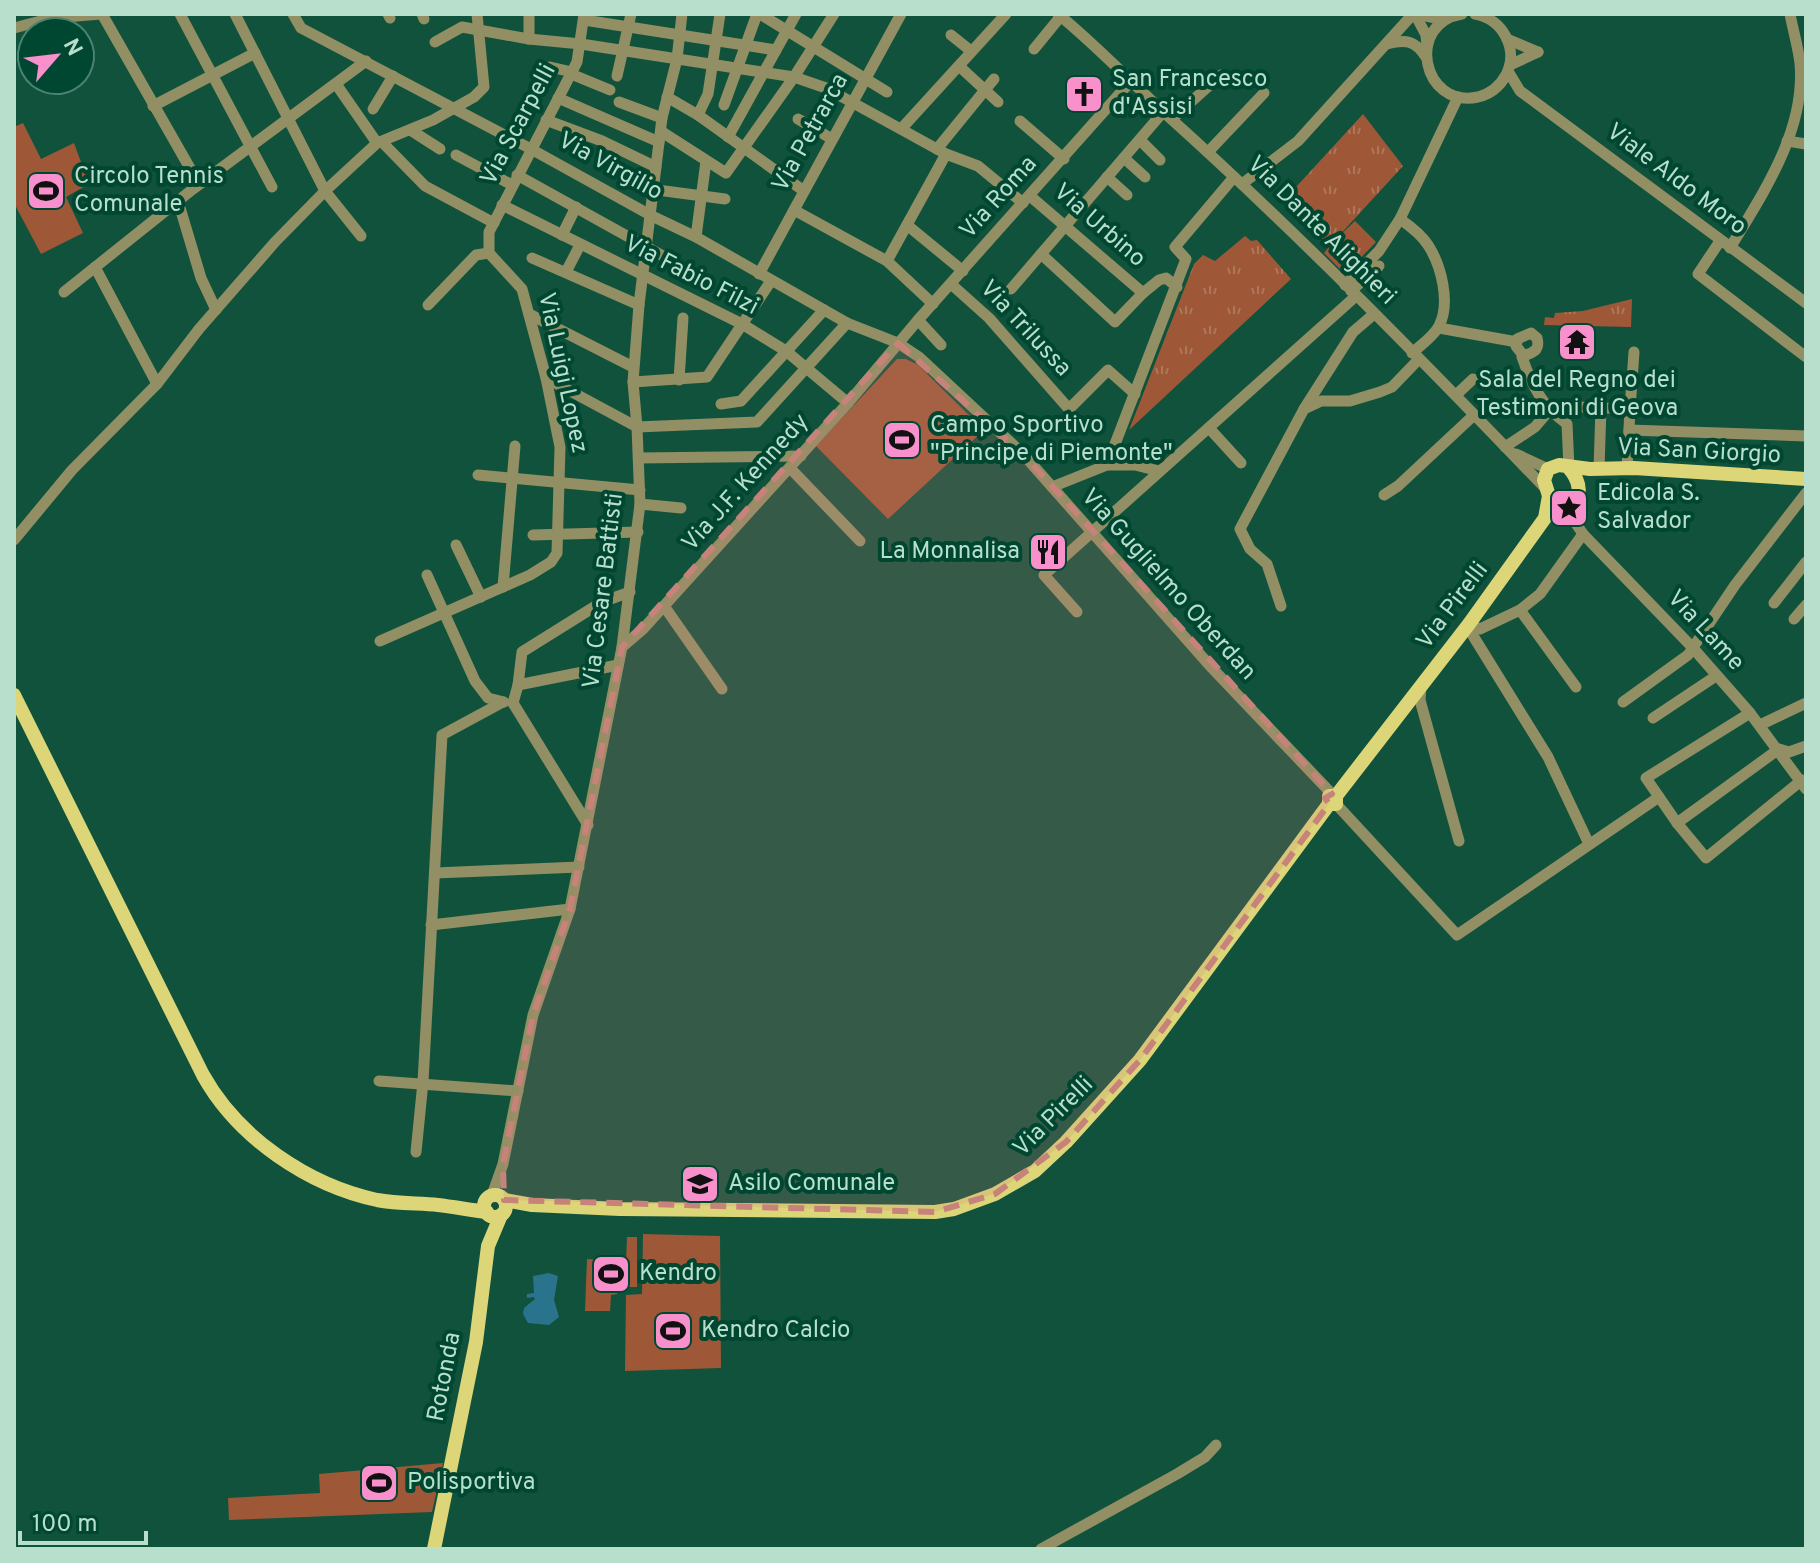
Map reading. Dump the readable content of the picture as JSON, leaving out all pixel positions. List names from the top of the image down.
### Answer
{
  "streets": {
    "main road": ["Via San Giorgio", "Via Pirelli", "Rotonda"],
    "street": [
      "Via Scarpelli",
      "Via Petrarca",
      "Via Virgilio",
      "Viale Aldo Moro",
      "Via Roma",
      "Via Urbino",
      "Via Dante Alighieri",
      "Via Fabio Filzi",
      "Via Trilussa",
      "Via Luigi Lopez",
      "Via J.F. Kennedy",
      "Via Guglielmo Oberdan",
      "Via Cesare Battisti",
      "Via Lame"
    ]
  },
  "crossings": [
    ["Via Scarpelli", "Via Virgilio"],
    ["Via Scarpelli", "Via Urbino"],
    ["Via Scarpelli", "Via Fabio Filzi"],
    ["Via Scarpelli", "Via Luigi Lopez"],
    ["Via Petrarca", "Via Virgilio"],
    ["Via Petrarca", "Via Urbino"],
    ["Via Virgilio", "Via Roma"],
    ["Via Virgilio", "Via J.F. Kennedy"],
    ["Via Virgilio", "Via Guglielmo Oberdan"],
    ["Via Virgilio", "Via Cesare Battisti"],
    ["Via Roma", "Via Urbino"],
    ["Via Roma", "Via Dante Alighieri"],
    ["Via Roma", "Via Trilussa"],
    ["Via Roma", "Via J.F. Kennedy"],
    ["Via Roma", "Via Guglielmo Oberdan"],
    ["Via Urbino", "Via Cesare Battisti"],
    ["Via Dante Alighieri", "Via San Giorgio"],
    ["Via Dante Alighieri", "Via Pirelli"],
    ["Via Dante Alighieri", "Via Lame"],
    ["Via Fabio Filzi", "Via J.F. Kennedy"],
    ["Via Fabio Filzi", "Via Cesare Battisti"],
    ["Via San Giorgio", "Via Pirelli"],
    ["Via San Giorgio", "Via Lame"],
    ["Via J.F. Kennedy", "Via Guglielmo Oberdan"],
    ["Via J.F. Kennedy", "Via Cesare Battisti"],
    ["Via Guglielmo Oberdan", "Via Pirelli"],
    ["Via Cesare Battisti", "Via Pirelli"],
    ["Via Cesare Battisti", "Rotonda"],
    ["Via Pirelli", "Via Lame"],
    ["Via Pirelli", "Rotonda"]
  ],
  "places": {
    "church": ["San Francesco d'Assisi"],
    "sports": [
      "Circolo Tennis Comunale",
      "Campo Sportivo \"Principe di Piemonte\"",
      "Kendro",
      "Kendro Calcio",
      "Polisportiva"
    ],
    "temple": ["Sala del Regno dei Testimoni di Geova"],
    "place": ["Edicola S. Salvador"],
    "restaurant": ["La Monnalisa"],
    "school or university": ["Asilo Comunale"]
  },
  "scale_bar": "100 m",
  "north": "top right"
}
